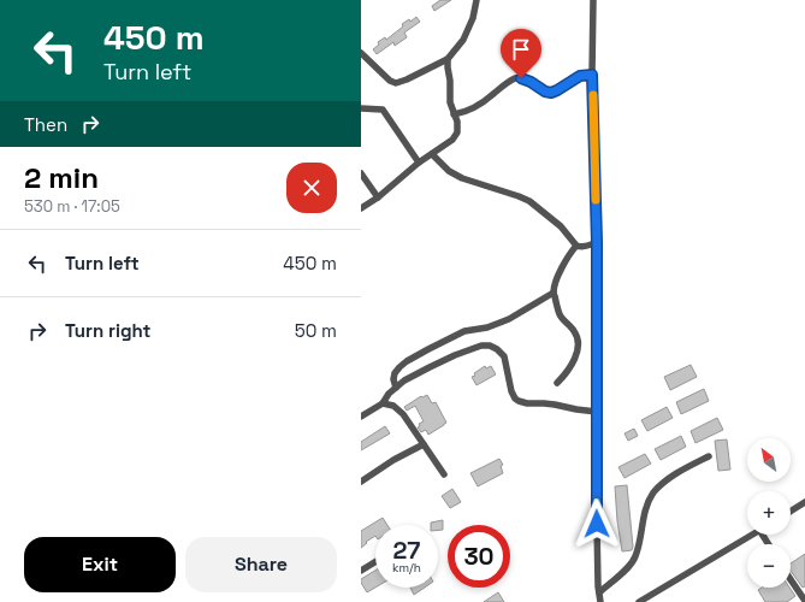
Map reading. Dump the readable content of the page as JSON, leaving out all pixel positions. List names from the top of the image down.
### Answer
{
  "north": "top left",
  "page": {
    "turn": ["450 m", "Turn left"],
    "then": "Then",
    "heading": ["2 min", "530 m · 17:05"],
    "list": [
      {
        "name": "Turn left",
        "value": "450 m"
      },
      {
        "name": "Turn right",
        "value": "50 m"
      }
    ],
    "map_buttons": ["+", "−"],
    "speed": "27 km/h",
    "limit": "30",
    "buttons": ["Exit", "Share"]
  }
}
